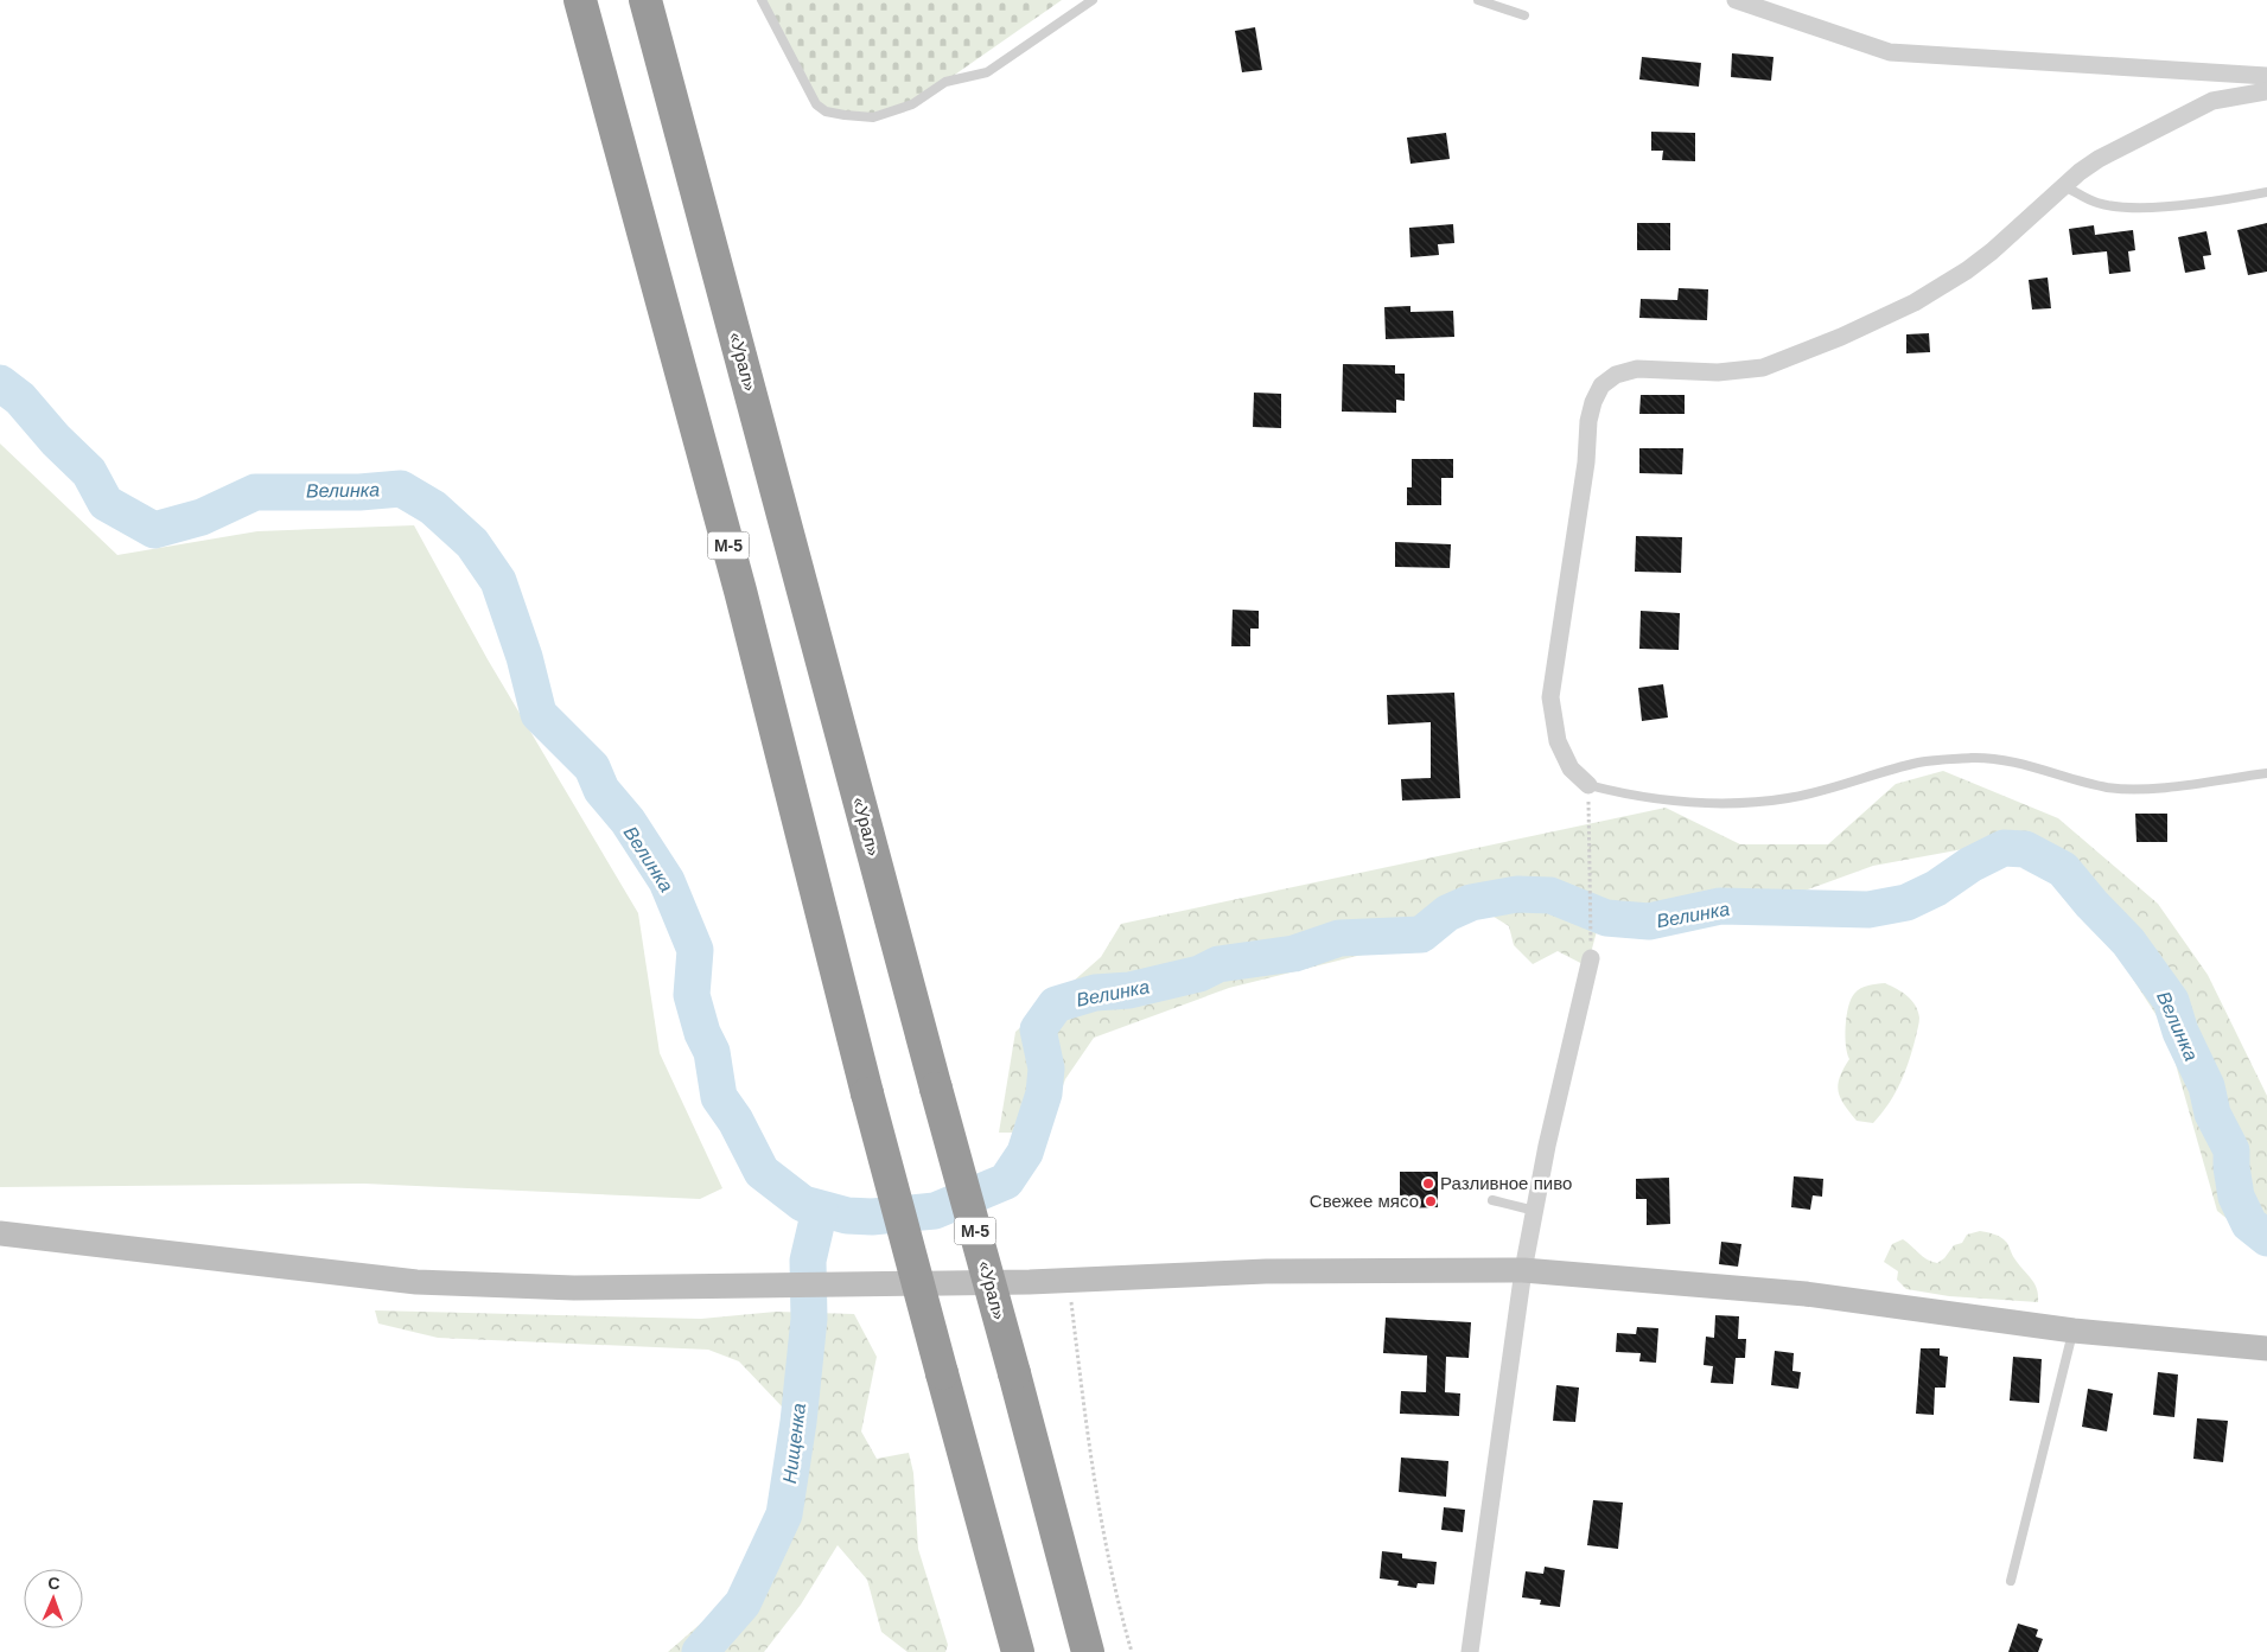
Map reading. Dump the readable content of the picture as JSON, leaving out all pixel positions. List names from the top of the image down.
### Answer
{
  "streets": {
    "highway": ["«Урал»", "М-5"]
  },
  "water": ["Велинка", "Нищенка"],
  "places": ["Разливное пиво", "Свежее мясо"],
  "north": "top"
}
